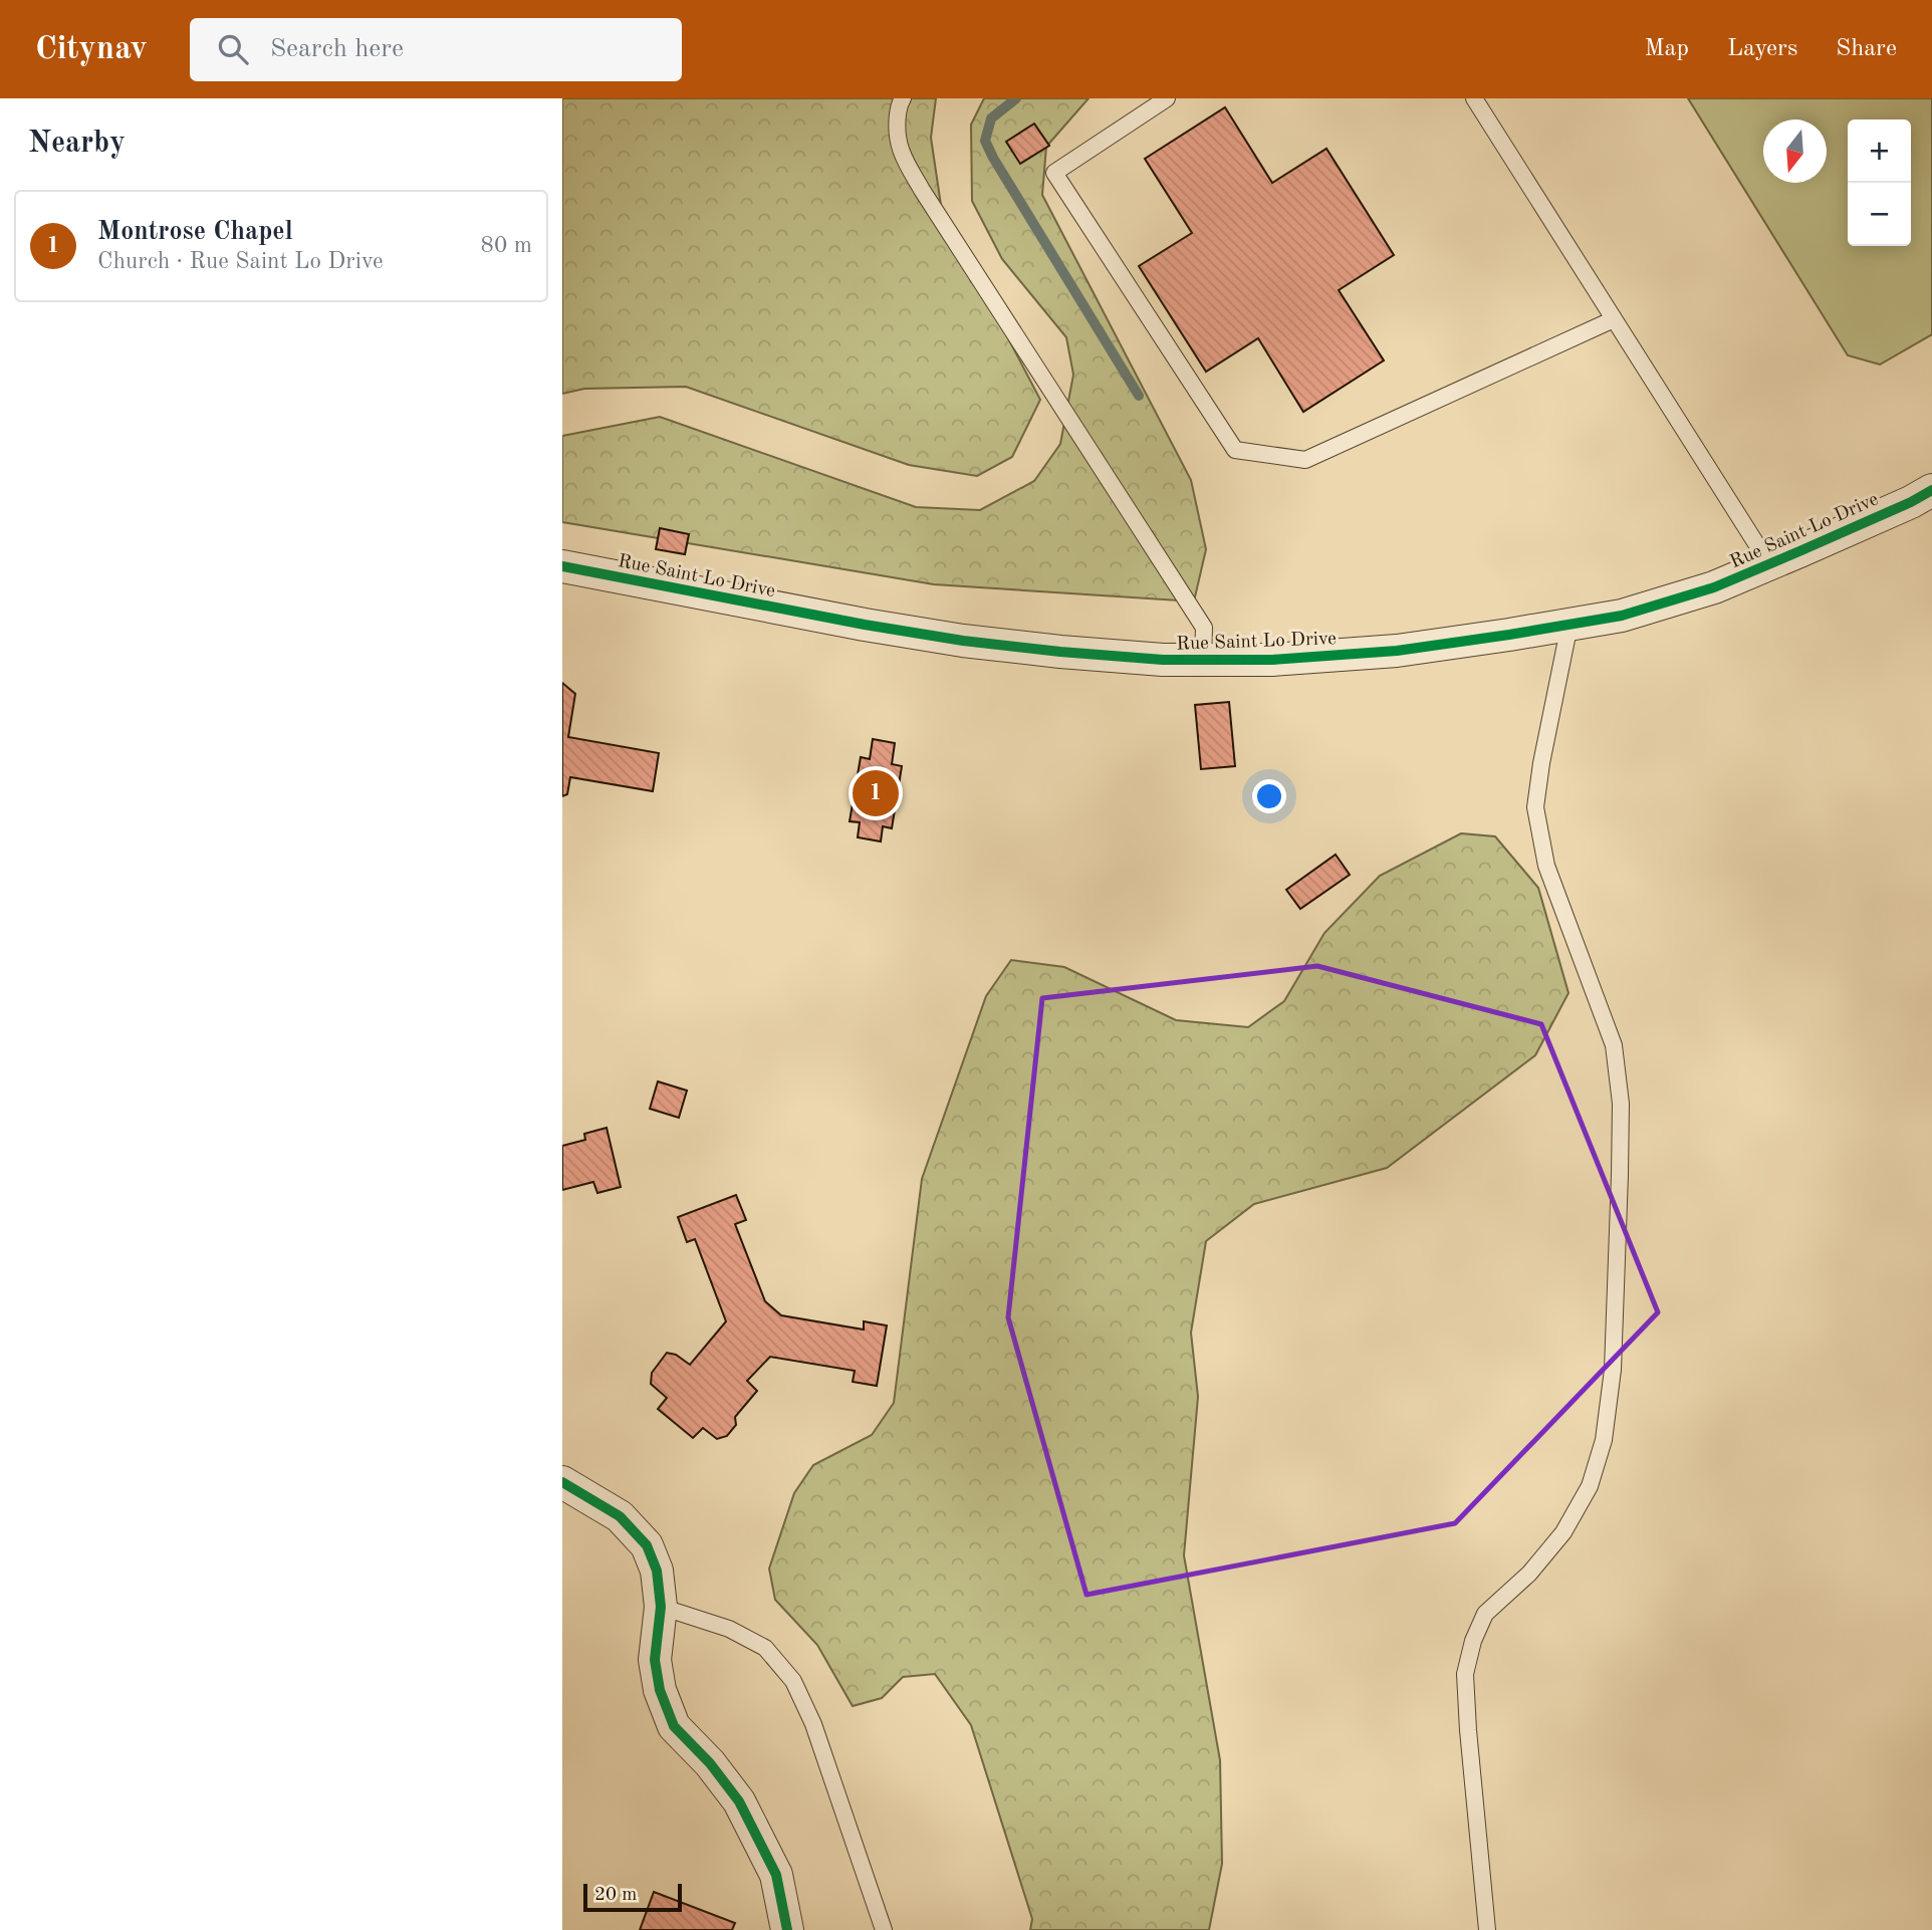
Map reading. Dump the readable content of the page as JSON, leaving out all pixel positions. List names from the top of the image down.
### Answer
{
  "streets": {
    "street": ["Rue Saint Lo Drive"]
  },
  "scale_bar": "20 m",
  "north": "bottom",
  "page": {
    "header": "Citynav",
    "search": "Search here",
    "nav": ["Map", "Layers", "Share"],
    "heading": "Nearby",
    "map_buttons": ["+", "−"],
    "list": [
      {
        "mark": "1",
        "name": "Montrose Chapel",
        "note": "Church · Rue Saint Lo Drive",
        "value": "80 m"
      }
    ],
    "pins": "1",
    "scale": "20 m"
  }
}
